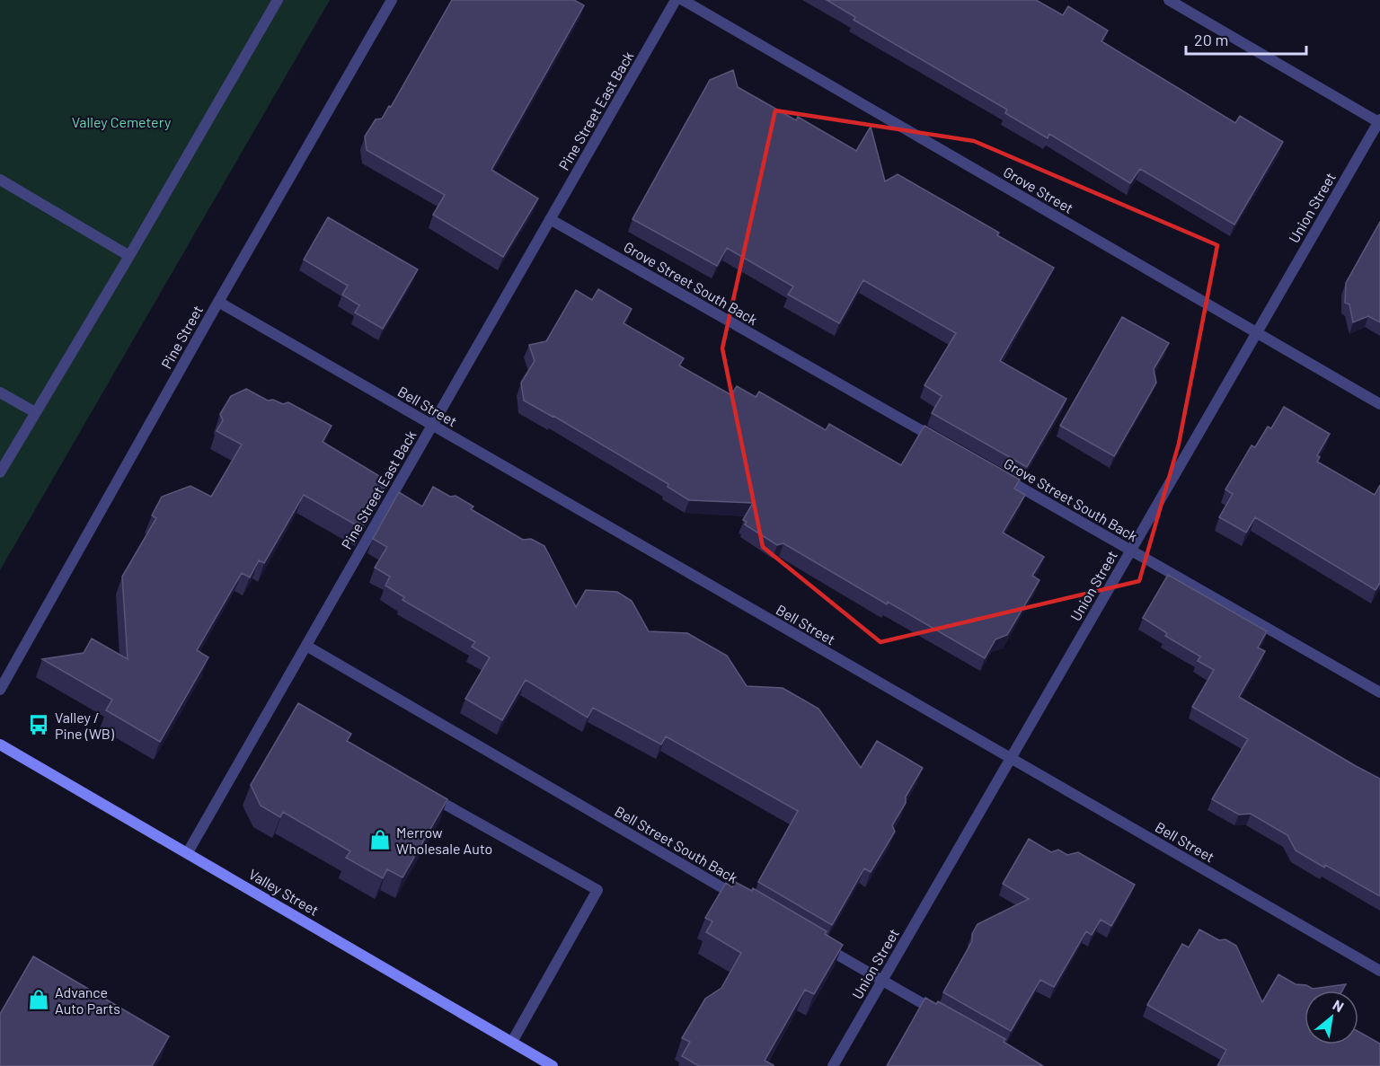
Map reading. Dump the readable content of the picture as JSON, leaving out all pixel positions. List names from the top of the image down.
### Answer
{
  "streets": {
    "main road": ["Valley Street"],
    "street": [
      "Pine Street East Back",
      "Grove Street",
      "Union Street",
      "Grove Street South Back",
      "Pine Street",
      "Bell Street",
      "Bell Street South Back"
    ]
  },
  "crossings": [
    ["Pine Street East Back", "Grove Street South Back"],
    ["Pine Street East Back", "Bell Street"],
    ["Pine Street East Back", "Bell Street South Back"],
    ["Pine Street East Back", "Valley Street"],
    ["Grove Street", "Union Street"],
    ["Union Street", "Grove Street South Back"],
    ["Union Street", "Bell Street"],
    ["Pine Street", "Bell Street"]
  ],
  "parks": ["Valley Cemetery"],
  "places": {
    "bus stop": ["Valley / Pine (WB)"],
    "shop": ["Merrow Wholesale Auto", "Advance Auto Parts"]
  },
  "scale_bar": "20 m",
  "north": "top right"
}
